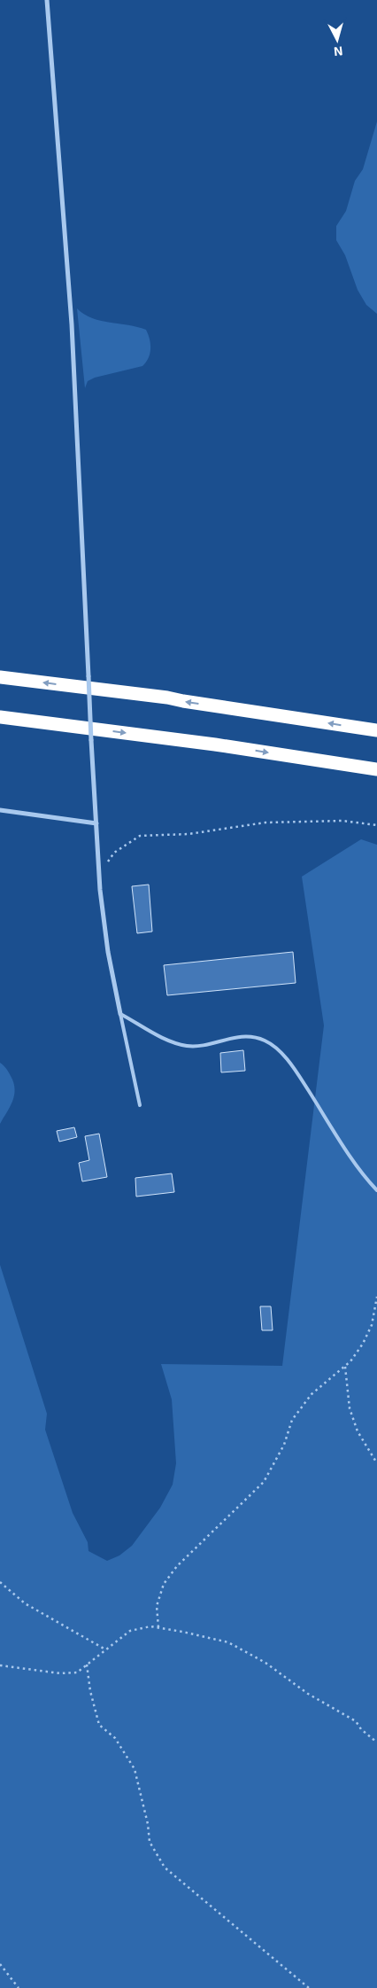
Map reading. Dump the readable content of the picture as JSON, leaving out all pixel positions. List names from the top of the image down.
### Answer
{
  "north": "bottom"
}
